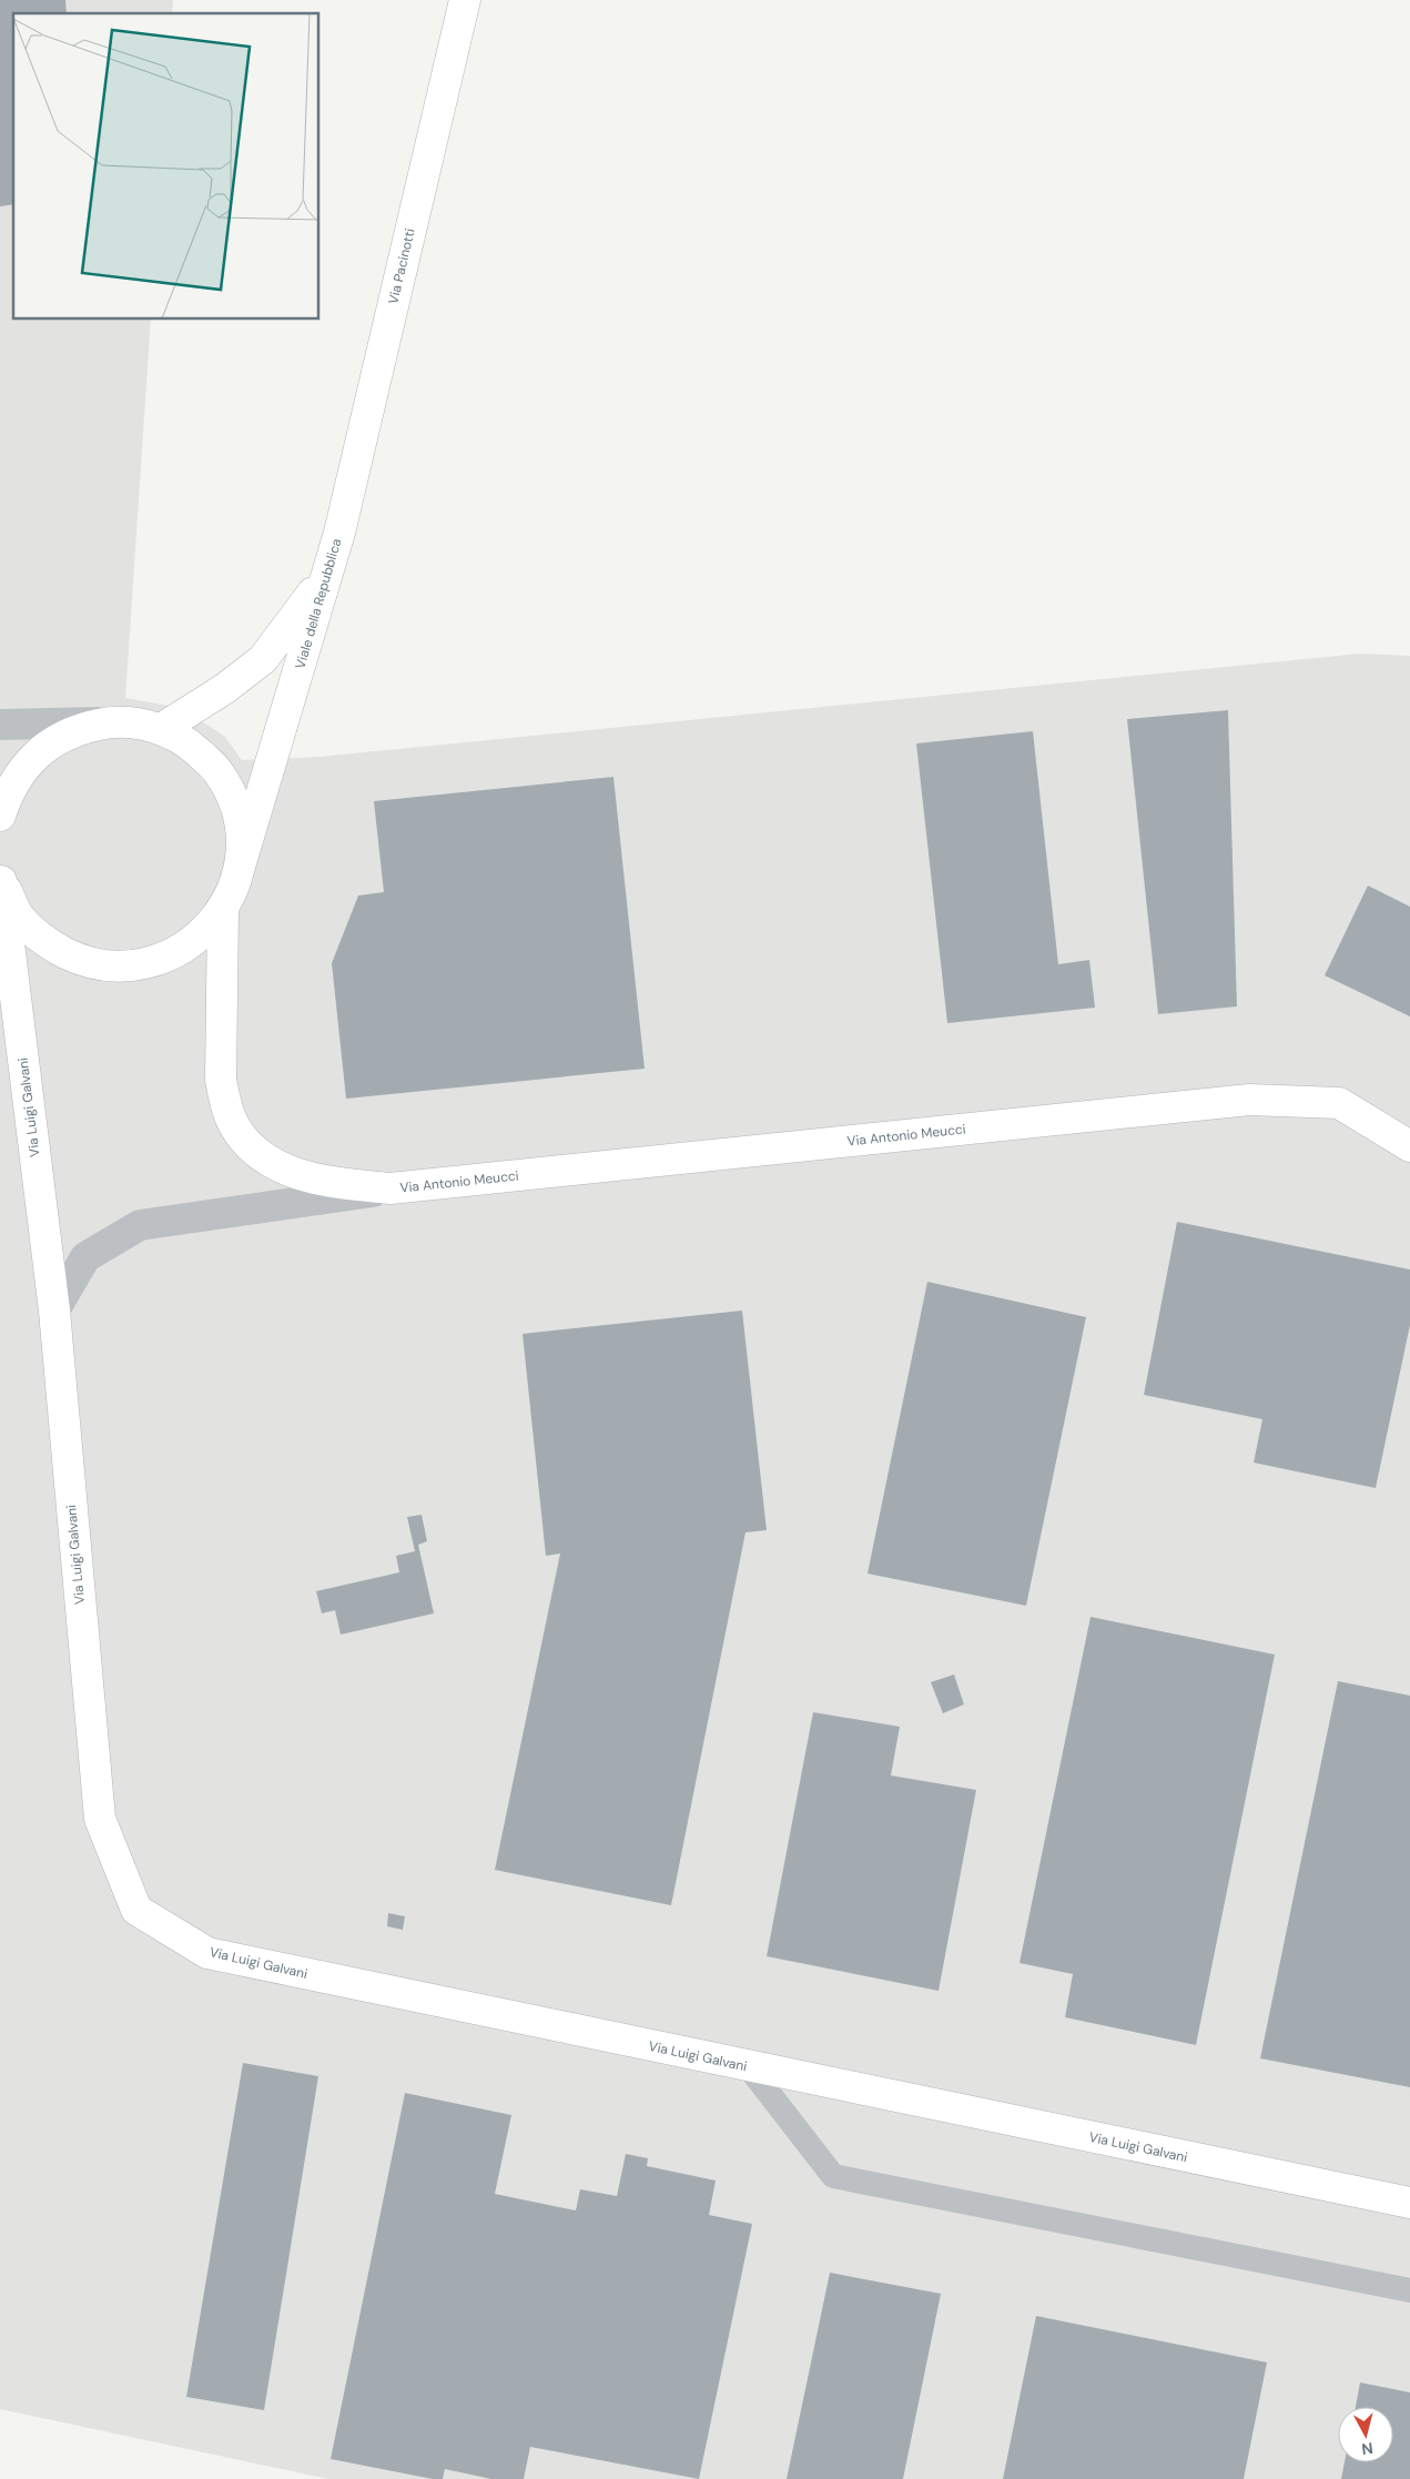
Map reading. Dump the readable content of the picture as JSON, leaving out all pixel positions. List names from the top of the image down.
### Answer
{
  "streets": {
    "main road": [
      "Via Pacinotti",
      "Viale della Repubblica",
      "Via Luigi Galvani",
      "Via Antonio Meucci"
    ]
  },
  "crossings": [
    ["Via Pacinotti", "Viale della Repubblica"],
    ["Viale della Repubblica", "Via Luigi Galvani"],
    ["Viale della Repubblica", "Via Antonio Meucci"],
    ["Via Luigi Galvani", "Via Antonio Meucci"]
  ],
  "north": "bottom"
}
